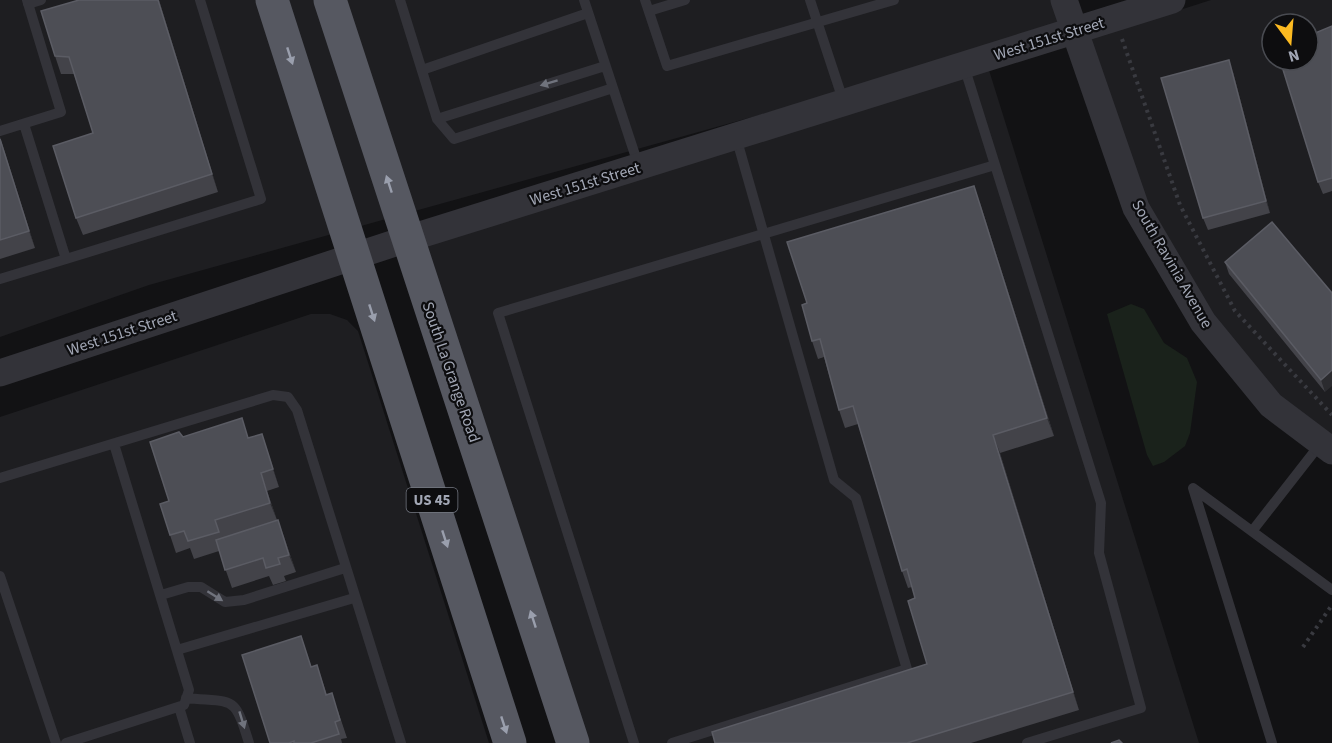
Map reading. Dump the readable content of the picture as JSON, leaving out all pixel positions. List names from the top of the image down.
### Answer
{
  "streets": {
    "highway": ["South La Grange Road", "US 45"],
    "street": ["West 151st Street", "South Ravinia Avenue"]
  },
  "crossings": [
    ["West 151st Street", "South Ravinia Avenue"],
    ["West 151st Street", "South La Grange Road"],
    ["West 151st Street", "US 45"]
  ],
  "north": "bottom"
}
